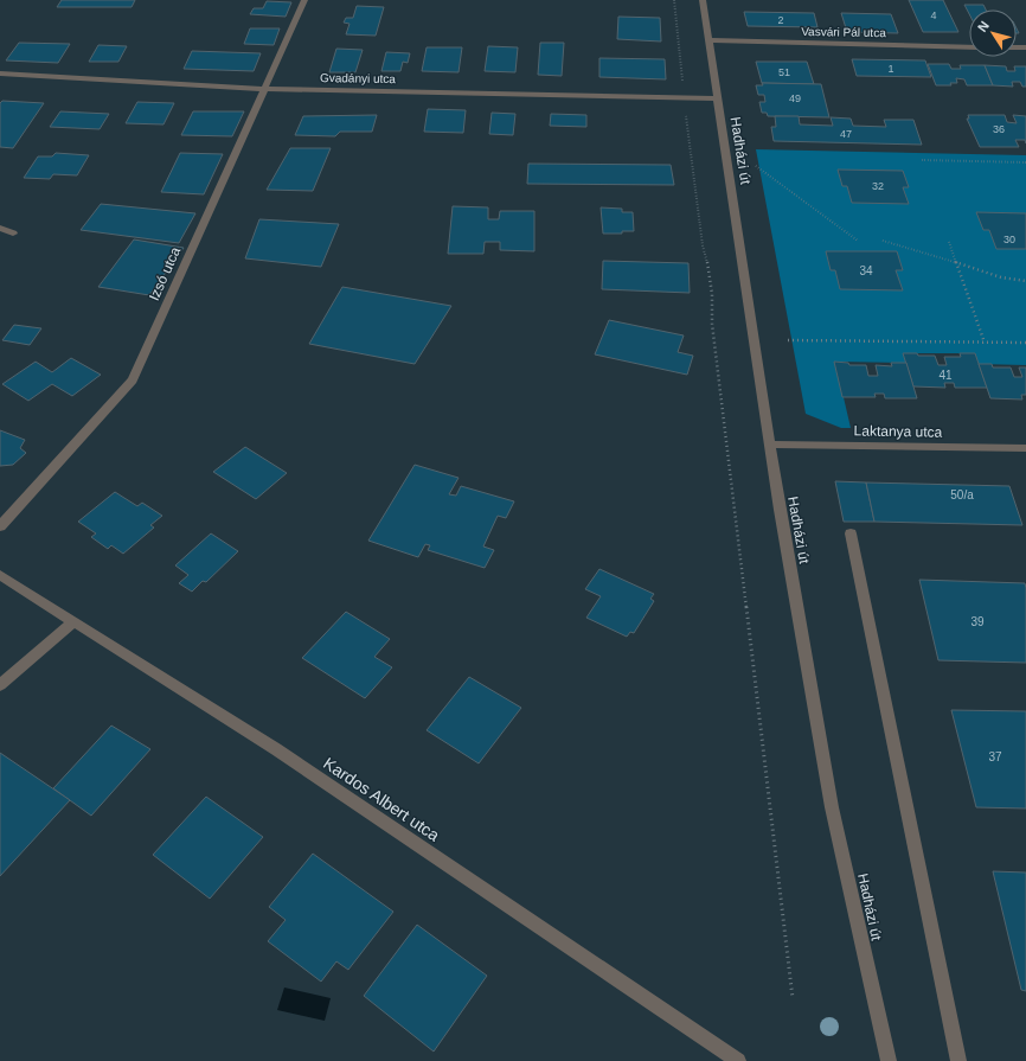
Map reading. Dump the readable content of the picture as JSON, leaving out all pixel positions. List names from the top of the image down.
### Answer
{
  "streets": {
    "street": [
      "Vasvári Pál utca",
      "Gvadányi utca",
      "Hadházi út",
      "Izsó utca",
      "Laktanya utca",
      "Kardos Albert utca"
    ]
  },
  "crossings": [
    ["Vasvári Pál utca", "Hadházi út"],
    ["Gvadányi utca", "Hadházi út"],
    ["Gvadányi utca", "Izsó utca"],
    ["Hadházi út", "Laktanya utca"]
  ],
  "house_numbers": [
    "4",
    "2",
    "1",
    "51",
    "49",
    "36",
    "47",
    "32",
    "30",
    "34",
    "41",
    "50/a",
    "39",
    "37"
  ],
  "north": "top left"
}
